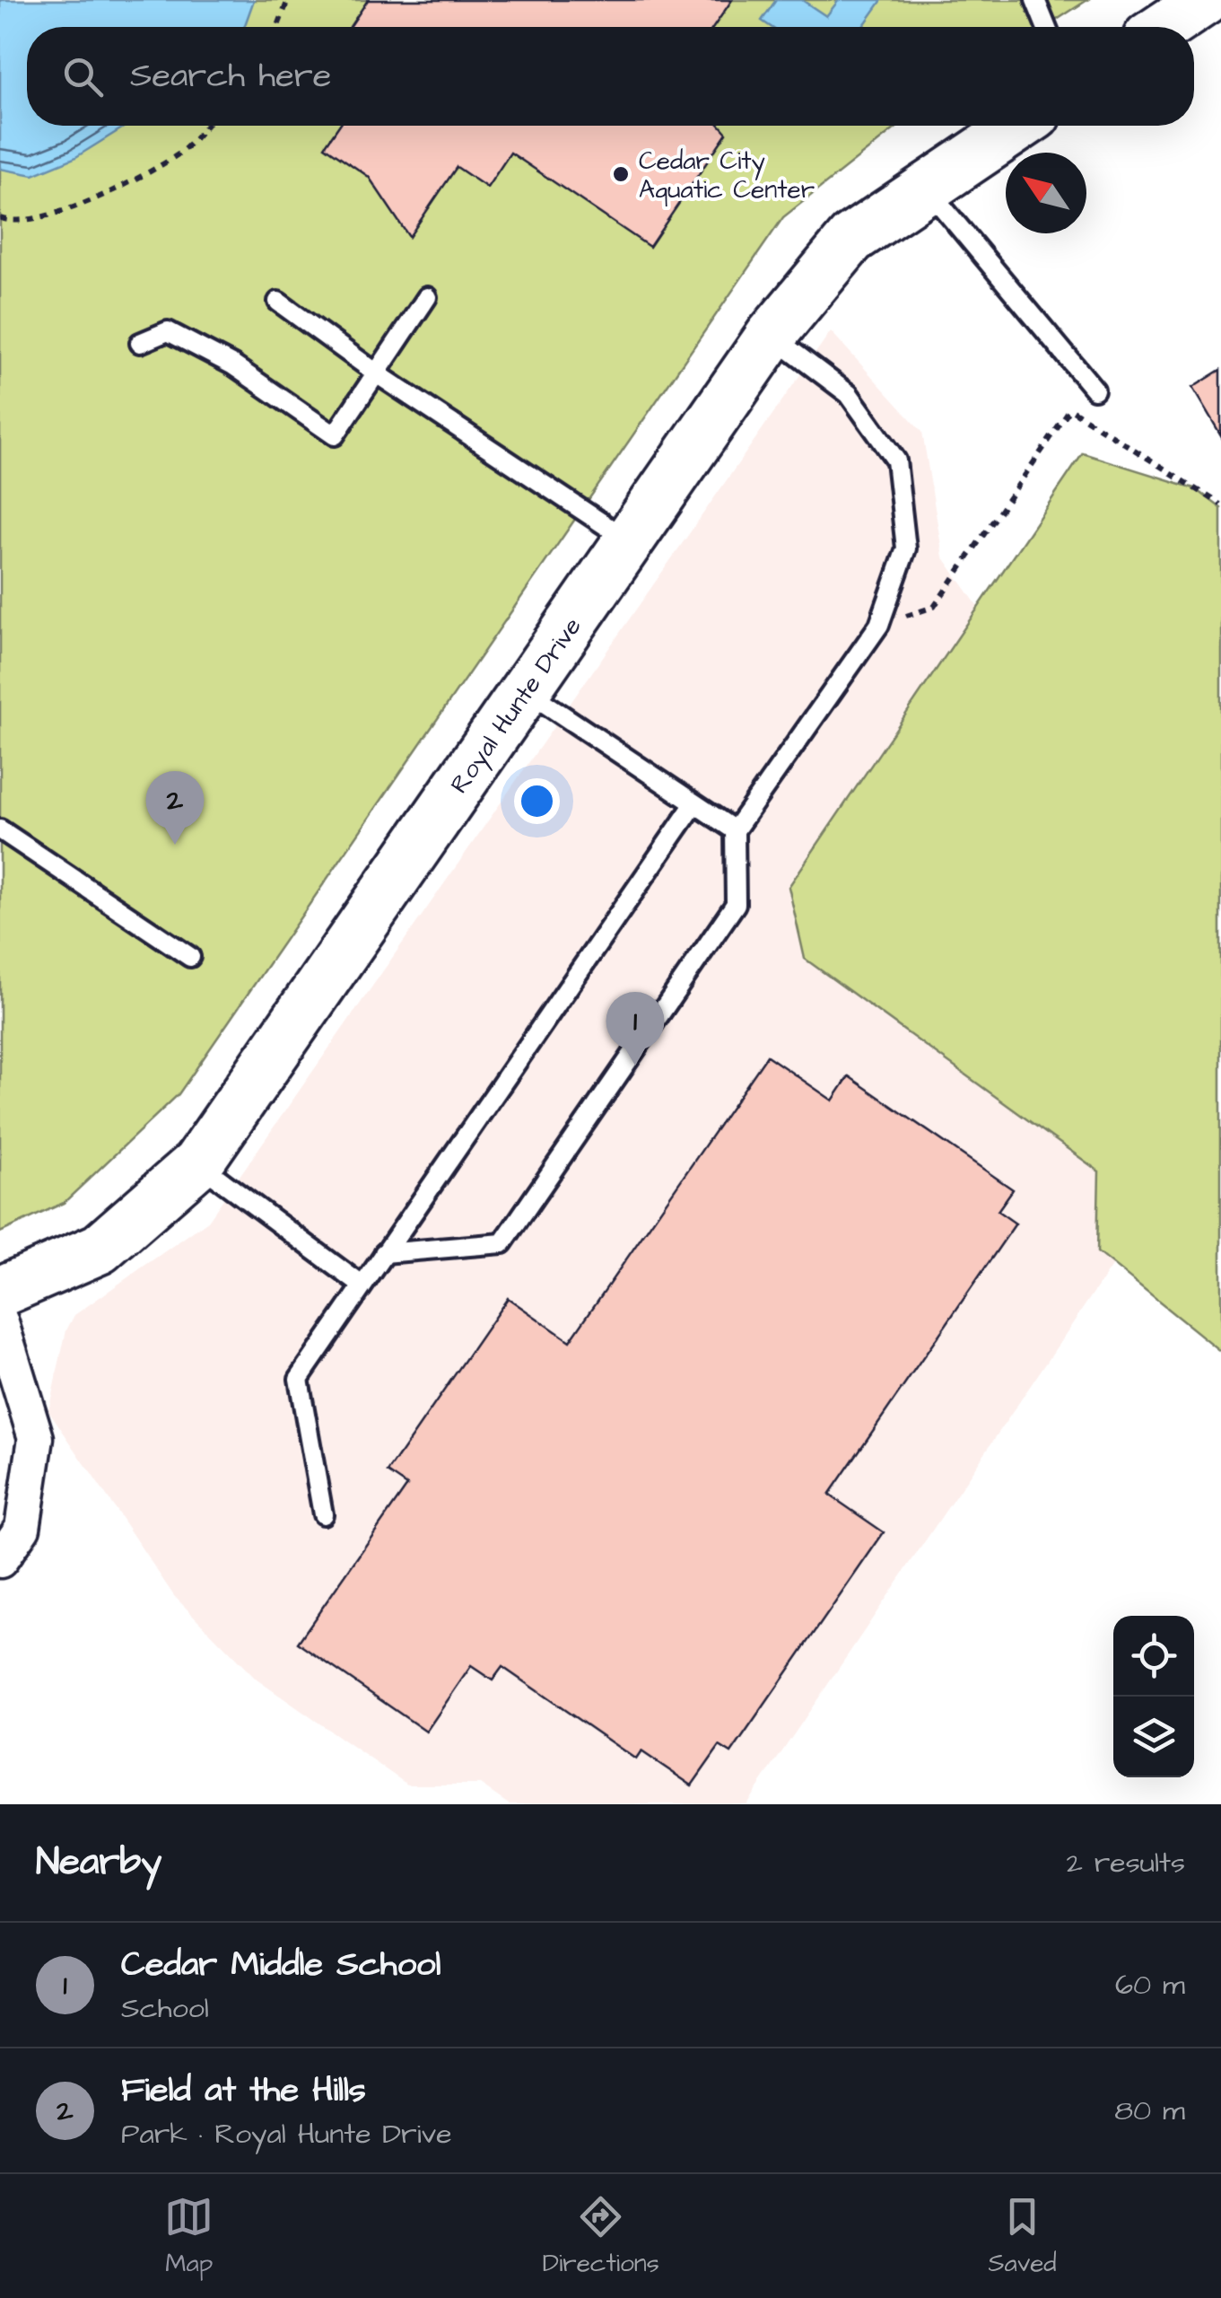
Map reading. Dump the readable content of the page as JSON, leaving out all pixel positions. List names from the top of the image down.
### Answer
{
  "streets": {
    "main road": ["Royal Hunte Drive"]
  },
  "places": ["Cedar City Aquatic Center"],
  "north": "top left",
  "page": {
    "search": "Search here",
    "pins": ["2", "1"],
    "heading": ["Nearby", "2 results"],
    "list": [
      {
        "mark": "1",
        "name": "Cedar Middle School",
        "note": "School",
        "value": "60 m"
      },
      {
        "mark": "2",
        "name": "Field at the Hills",
        "note": "Park · Royal Hunte Drive",
        "value": "80 m"
      }
    ],
    "nav": ["Map", "Directions", "Saved"]
  }
}
